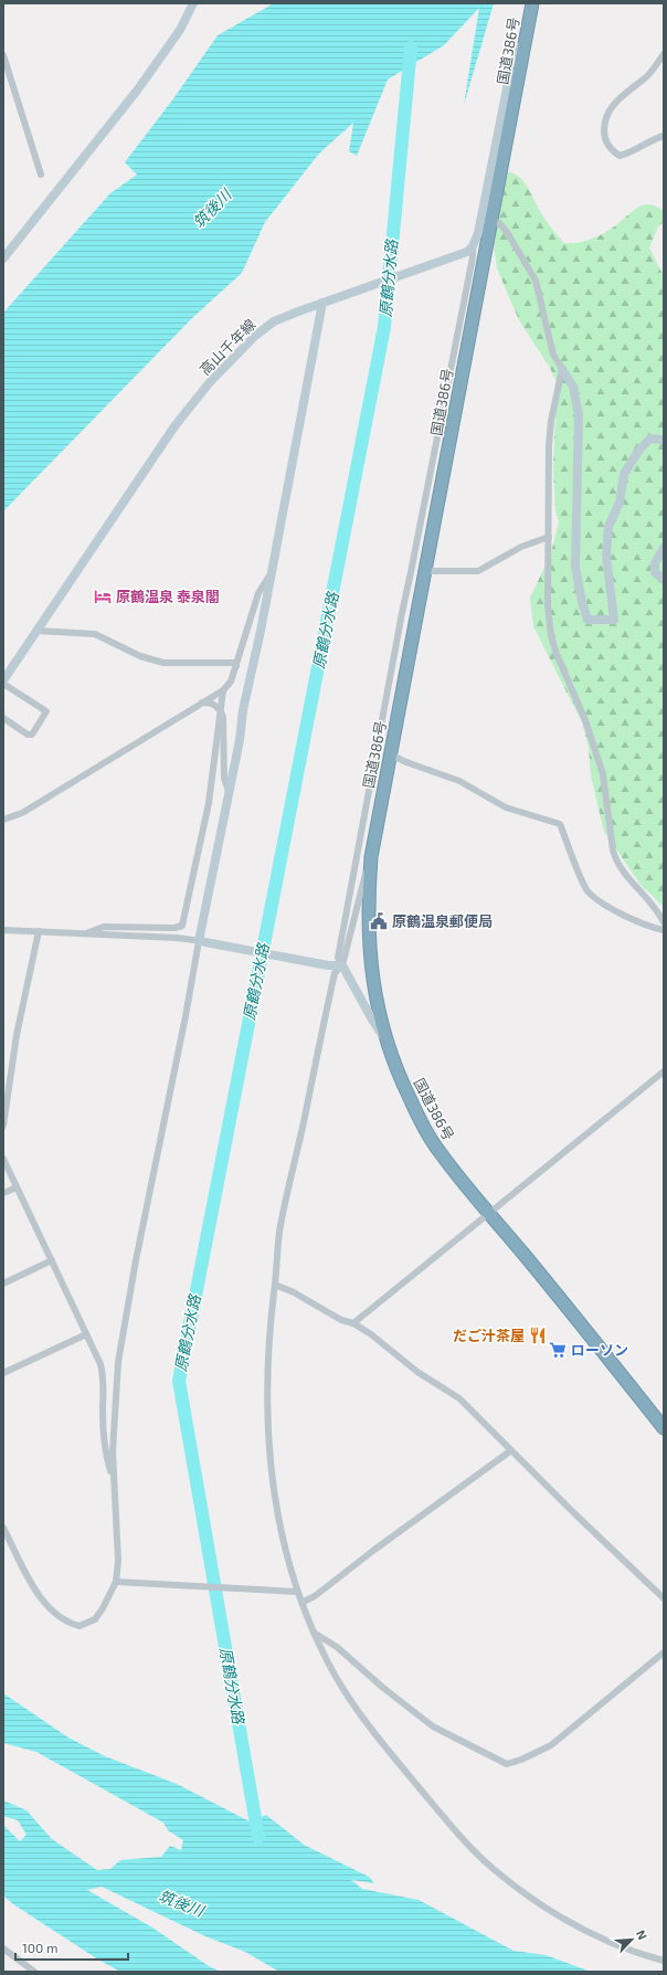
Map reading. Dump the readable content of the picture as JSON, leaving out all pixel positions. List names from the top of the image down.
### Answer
{
  "streets": {
    "highway": ["国道386号"],
    "street": ["高山千年線"]
  },
  "water": ["筑後川", "原鶴分水路"],
  "places": {
    "hotel": ["原鶴温泉 泰泉閣"],
    "public building": ["原鶴温泉郵便局"],
    "restaurant": ["だご汁茶屋"],
    "supermarket": ["ローソン"]
  },
  "scale_bar": "100 m",
  "north": "top right"
}
